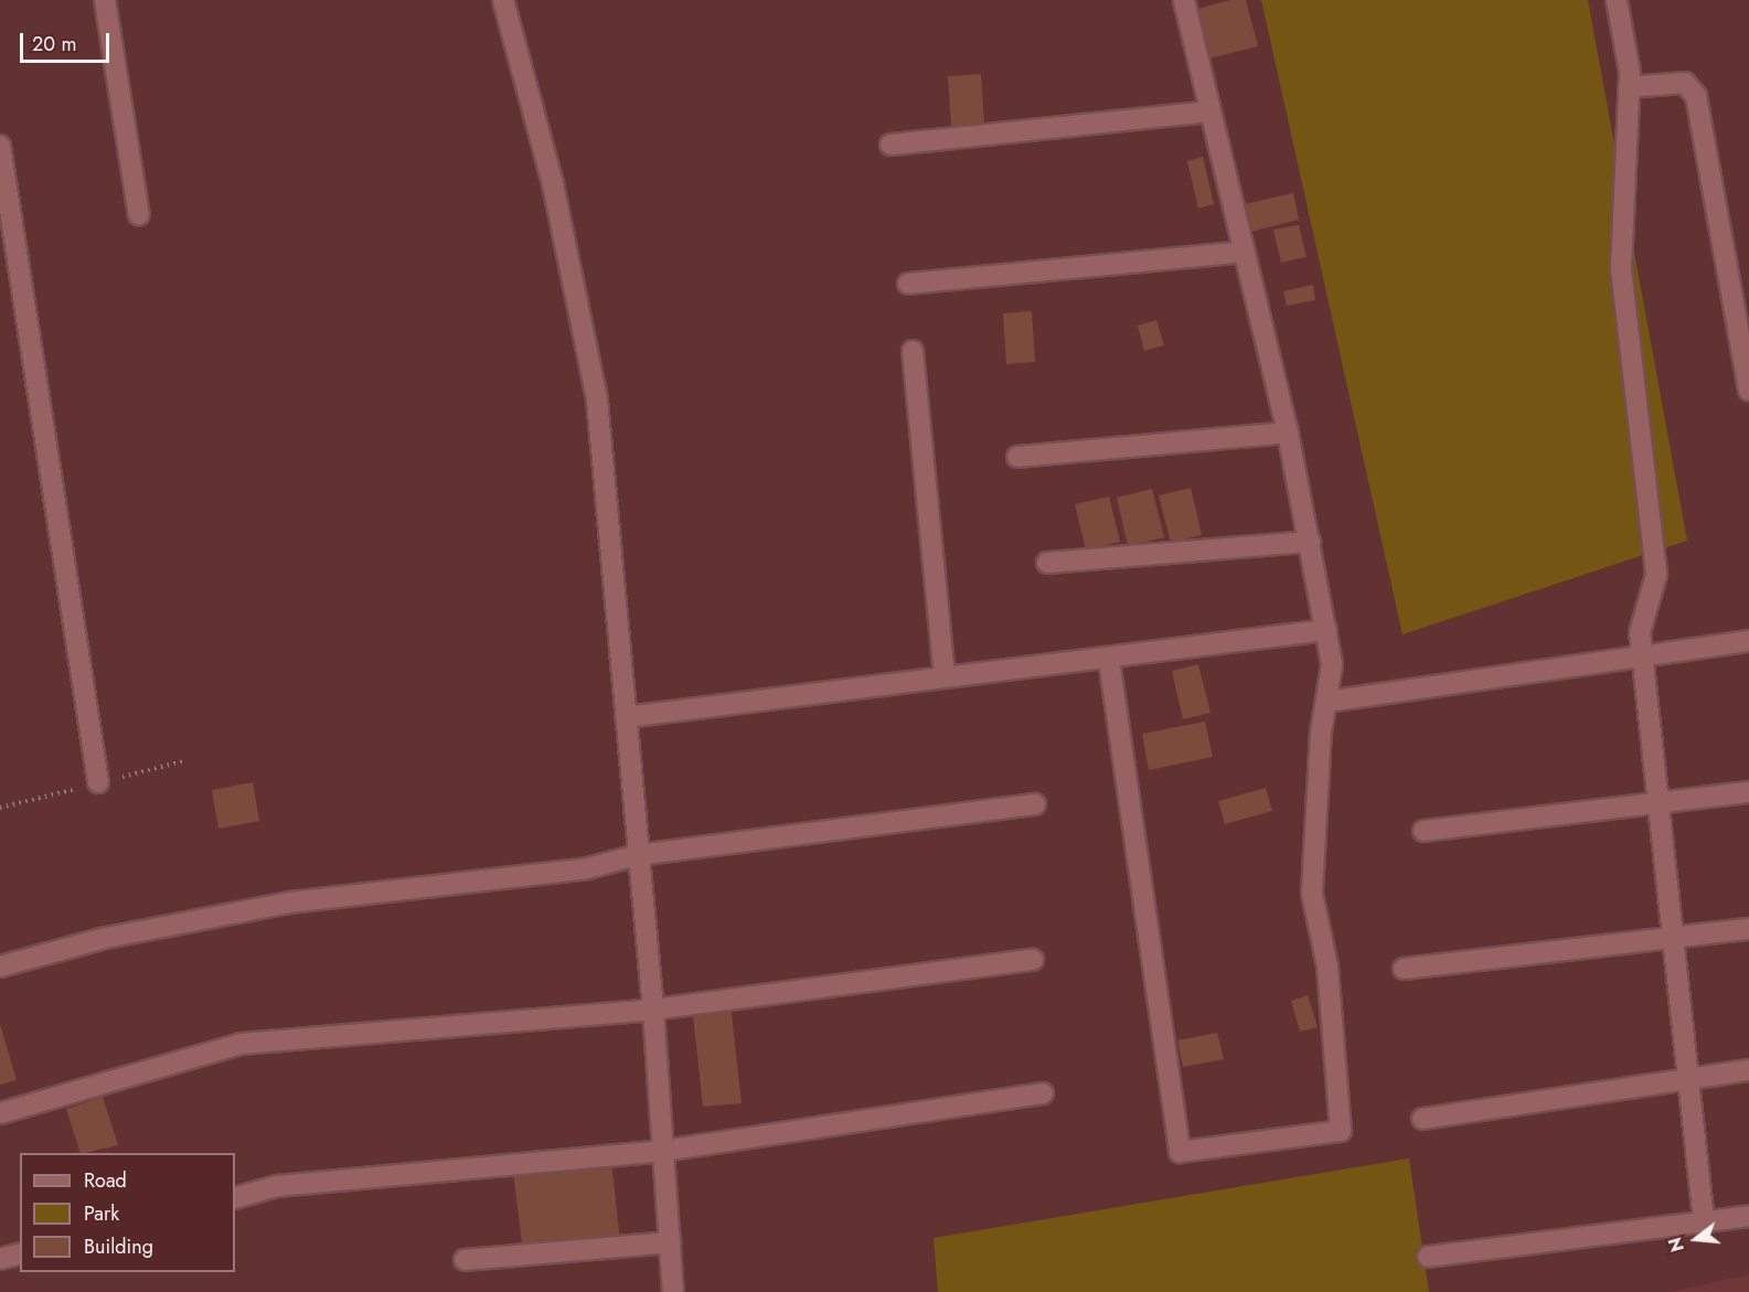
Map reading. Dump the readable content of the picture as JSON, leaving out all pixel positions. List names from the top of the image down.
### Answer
{
  "legend": ["Road", "Park", "Building"],
  "scale_bar": "20 m",
  "north": "left"
}
